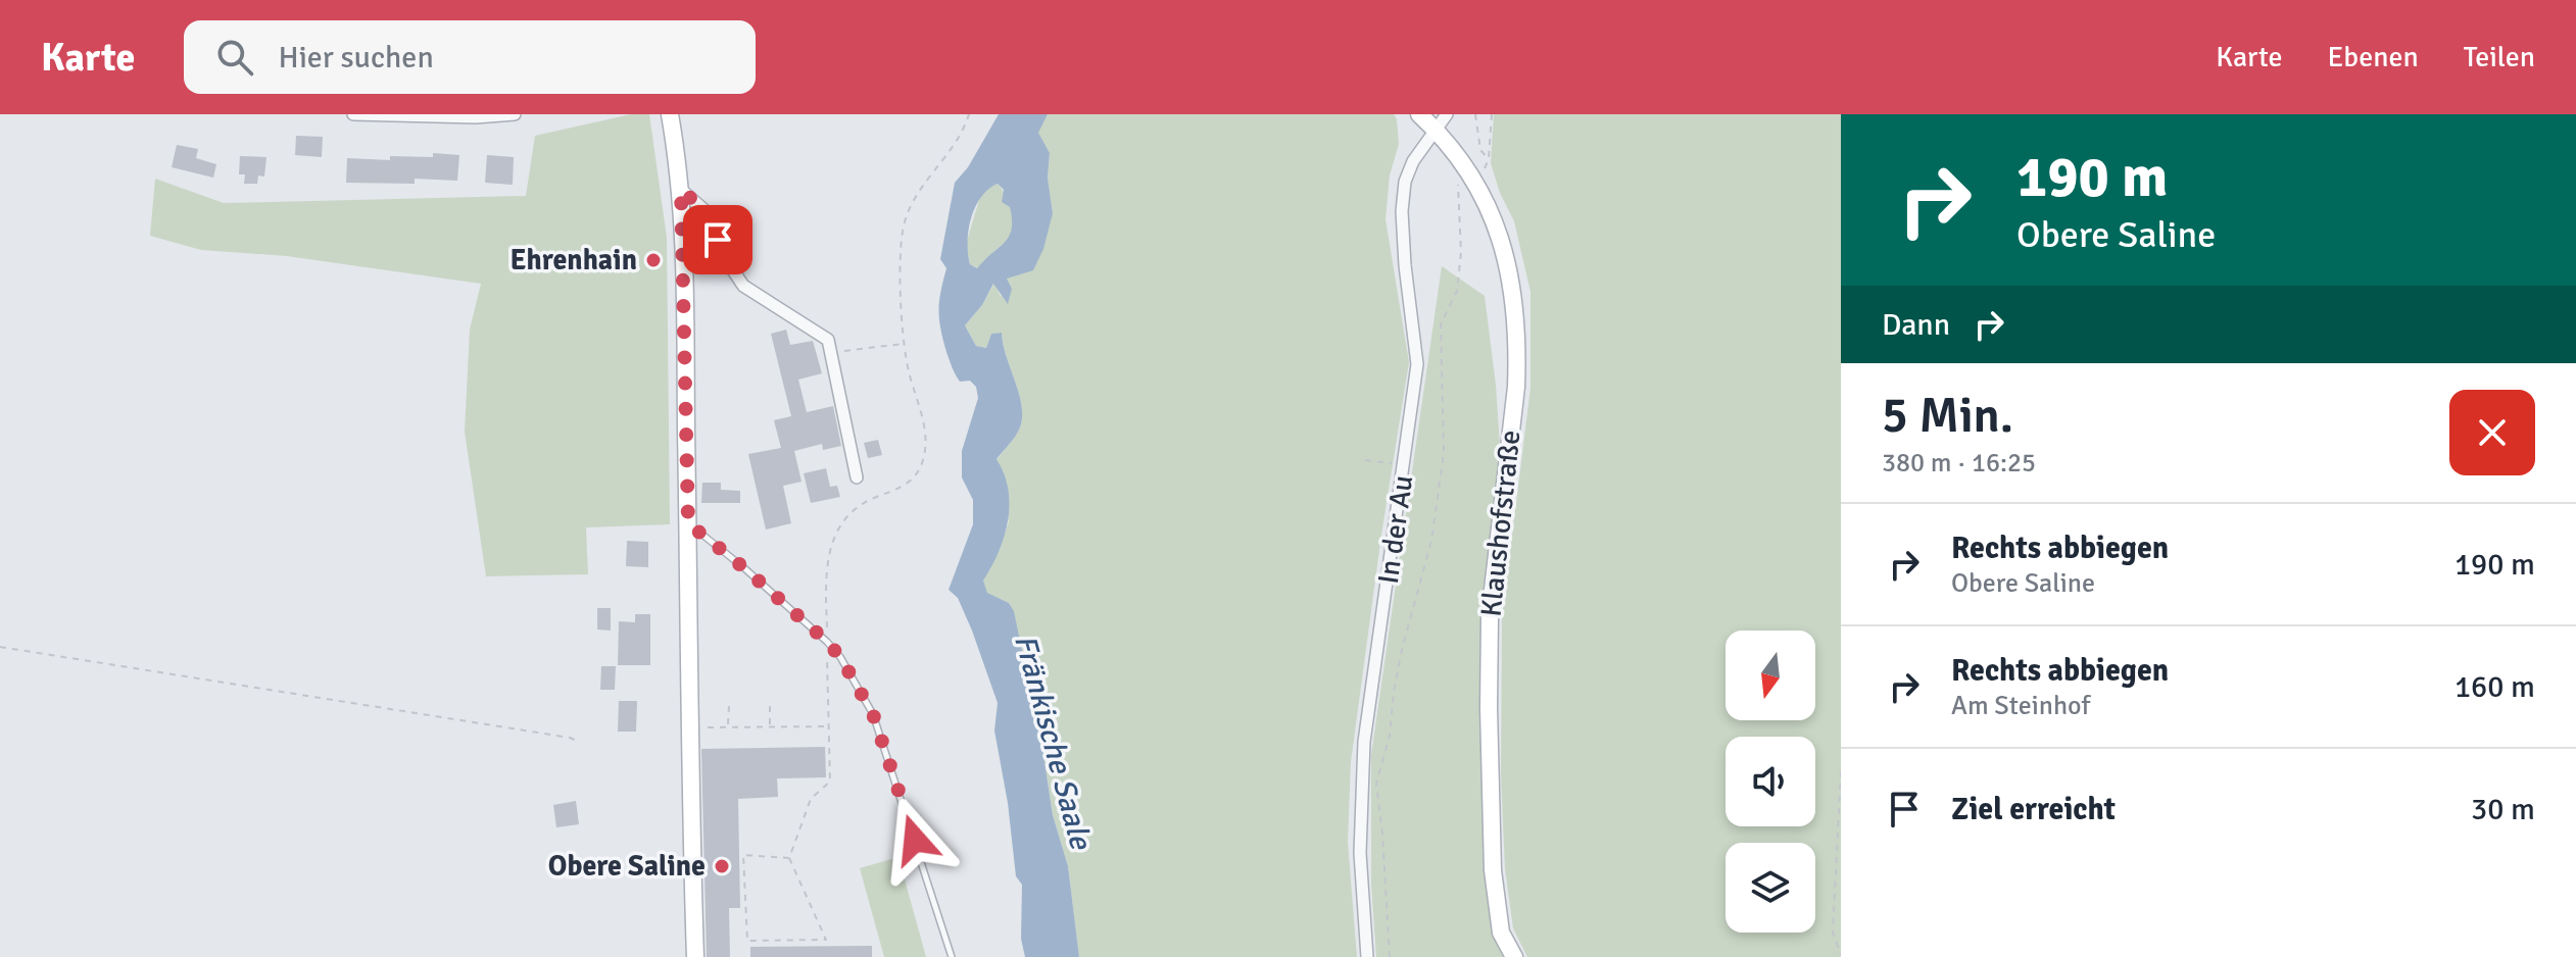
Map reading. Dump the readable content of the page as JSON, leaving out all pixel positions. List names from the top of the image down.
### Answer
{
  "streets": {
    "main road": ["Klaushofstraße"],
    "street": ["In der Au"]
  },
  "crossings": [
    ["Klaushofstraße", "In der Au"]
  ],
  "water": ["Fränkische Saale"],
  "places": ["Ehrenhain", "Obere Saline"],
  "north": "bottom",
  "page": {
    "header": "Karte",
    "search": "Hier suchen",
    "nav": ["Karte", "Ebenen", "Teilen"],
    "turn": ["190 m", "Obere Saline"],
    "then": "Dann",
    "heading": ["5 Min.", "380 m · 16:25"],
    "list": [
      {
        "name": "Rechts abbiegen",
        "note": "Obere Saline",
        "value": "190 m"
      },
      {
        "name": "Rechts abbiegen",
        "note": "Am Steinhof",
        "value": "160 m"
      },
      {
        "name": "Ziel erreicht",
        "value": "30 m"
      }
    ]
  }
}
